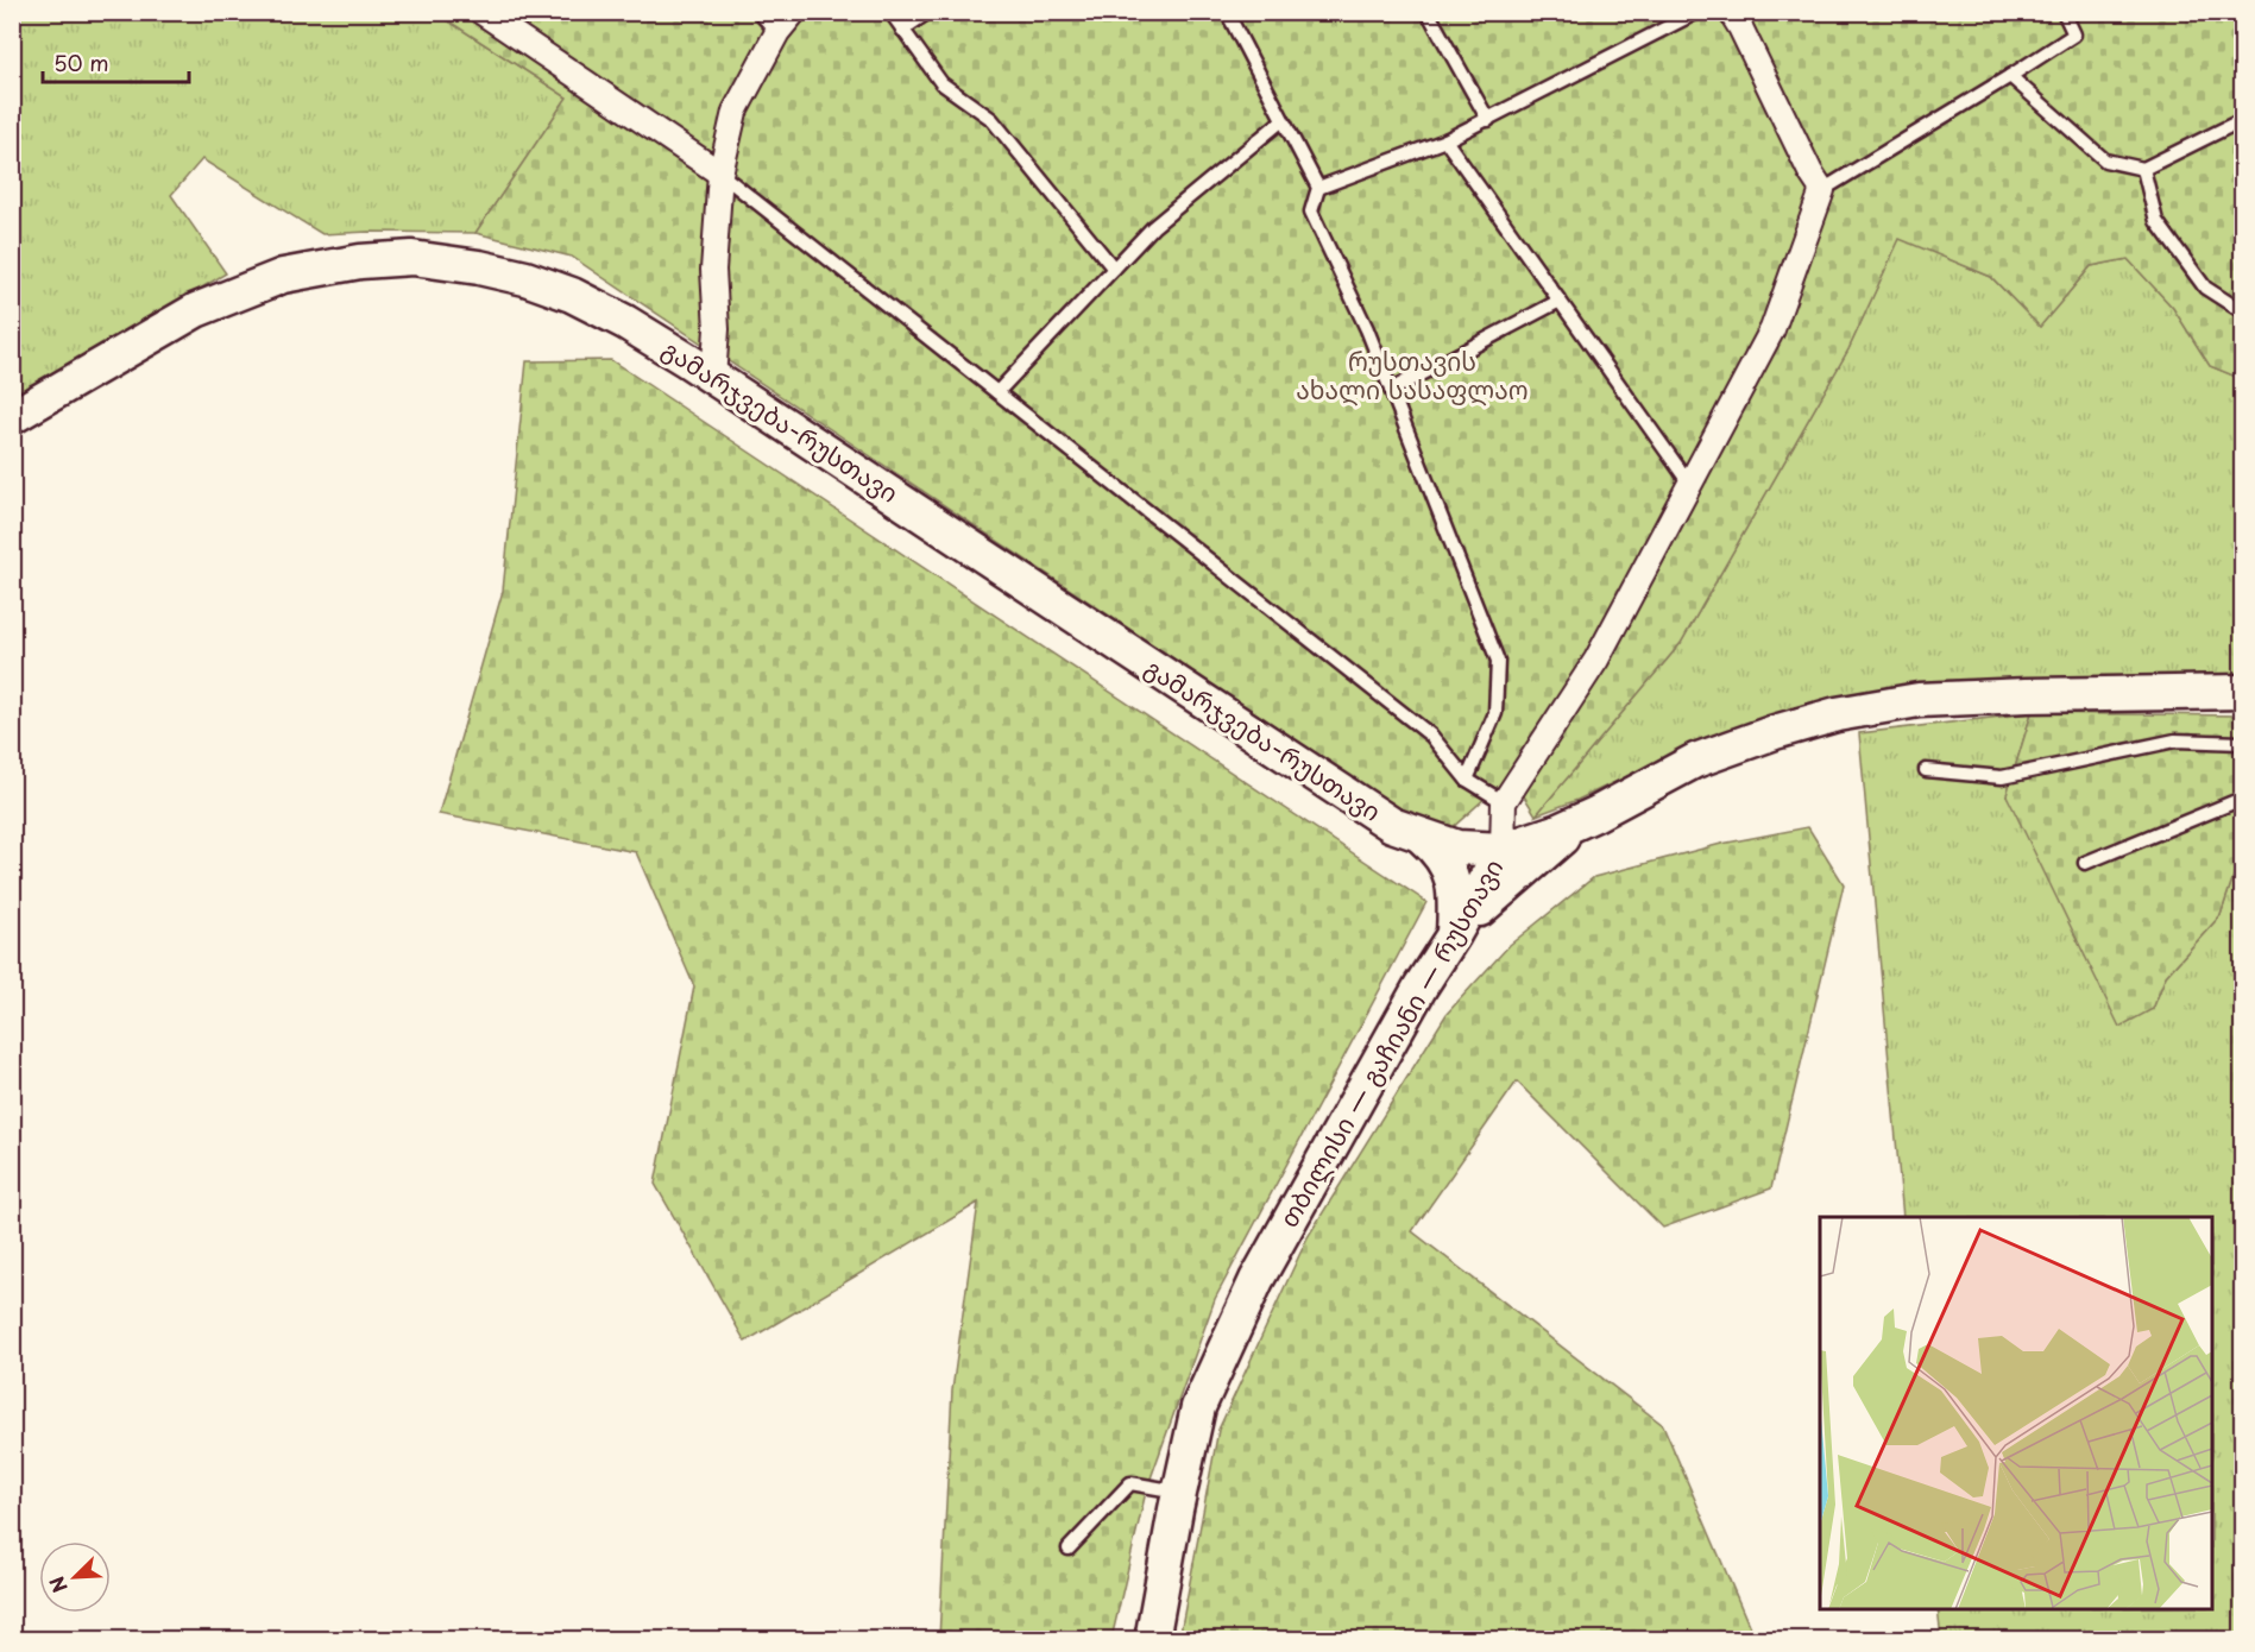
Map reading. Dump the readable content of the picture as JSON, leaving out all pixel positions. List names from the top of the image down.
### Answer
{
  "streets": {
    "main road": ["გამარჯვება-რუსთავი", "თბილისი — გაჩიანი — რუსთავი"]
  },
  "crossings": [
    ["გამარჯვება-რუსთავი", "თბილისი — გაჩიანი — რუსთავი"]
  ],
  "parks": ["რუსთავის ახალი სასაფლაო"],
  "scale_bar": "50 m",
  "north": "bottom left"
}
